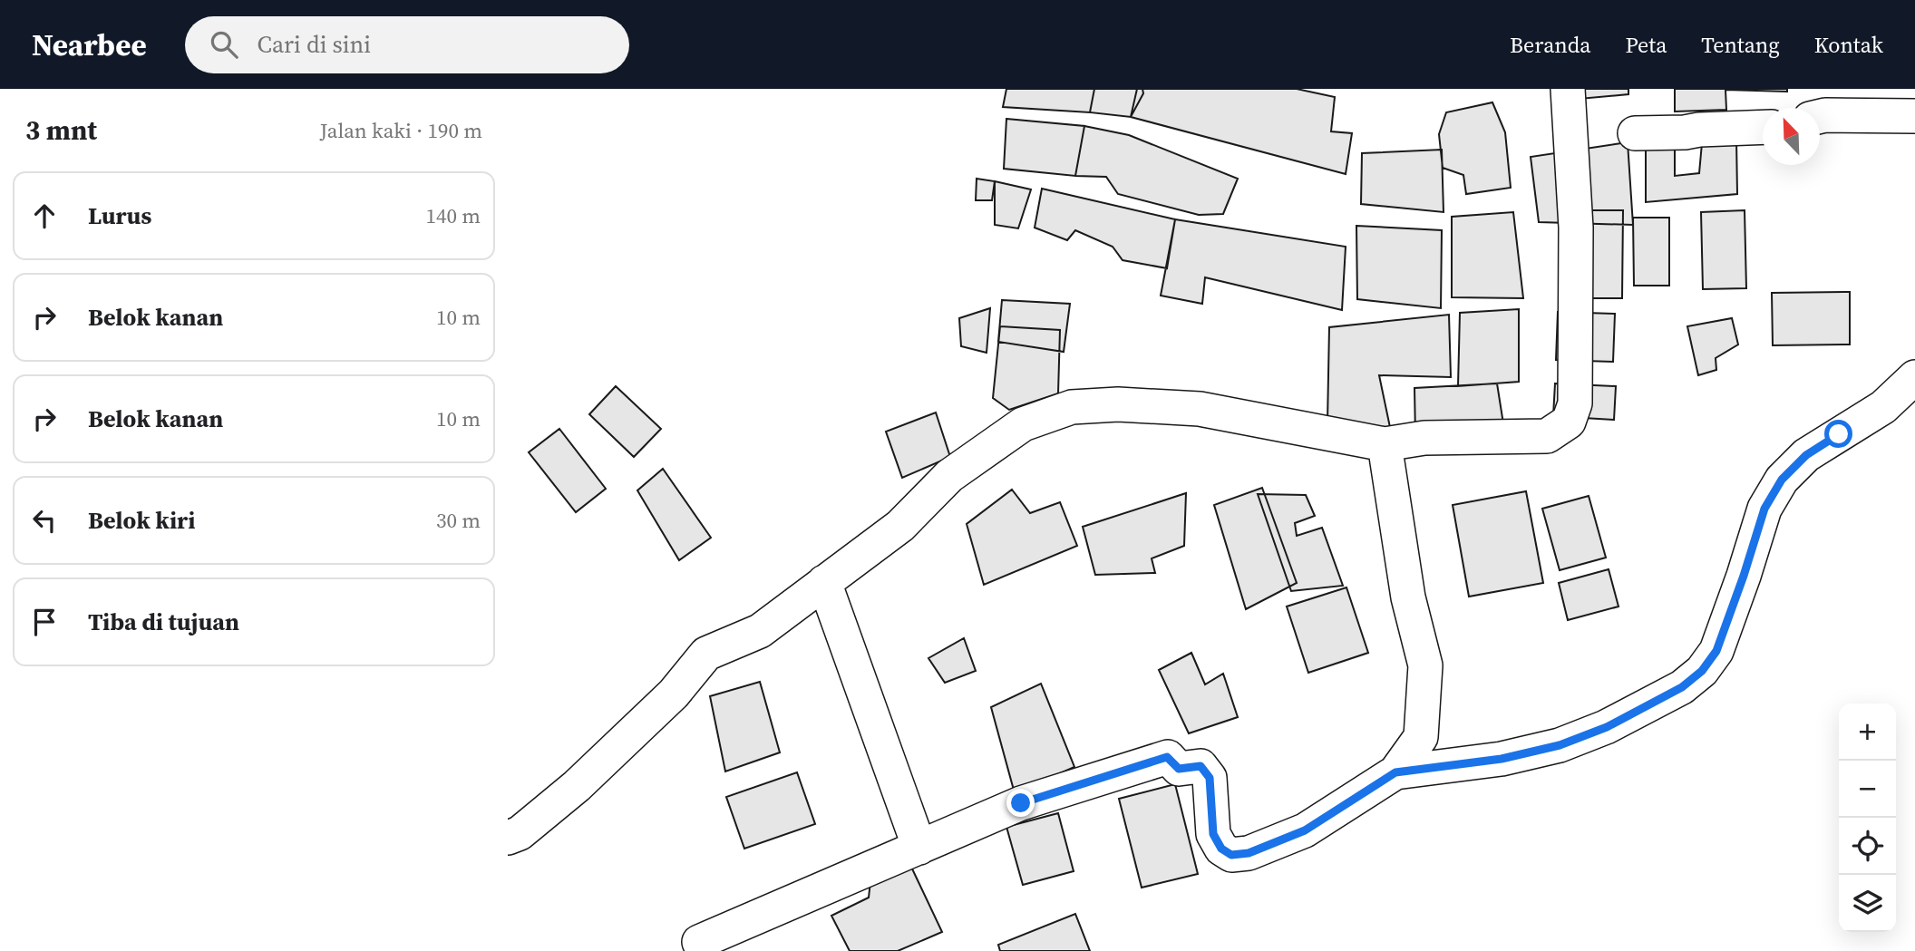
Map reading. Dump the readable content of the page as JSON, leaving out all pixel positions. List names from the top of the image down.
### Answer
{
  "north": "top left",
  "page": {
    "header": "Nearbee",
    "search": "Cari di sini",
    "nav": [
      "Beranda",
      "Peta",
      "Tentang",
      "Kontak"
    ],
    "heading": ["3 mnt", "Jalan kaki · 190 m"],
    "list": [
      ["Lurus", "140 m"],
      ["Belok kanan", "10 m"],
      ["Belok kanan", "10 m"],
      ["Belok kiri", "30 m"],
      "Tiba di tujuan"
    ],
    "map_buttons": ["+", "−"]
  }
}
